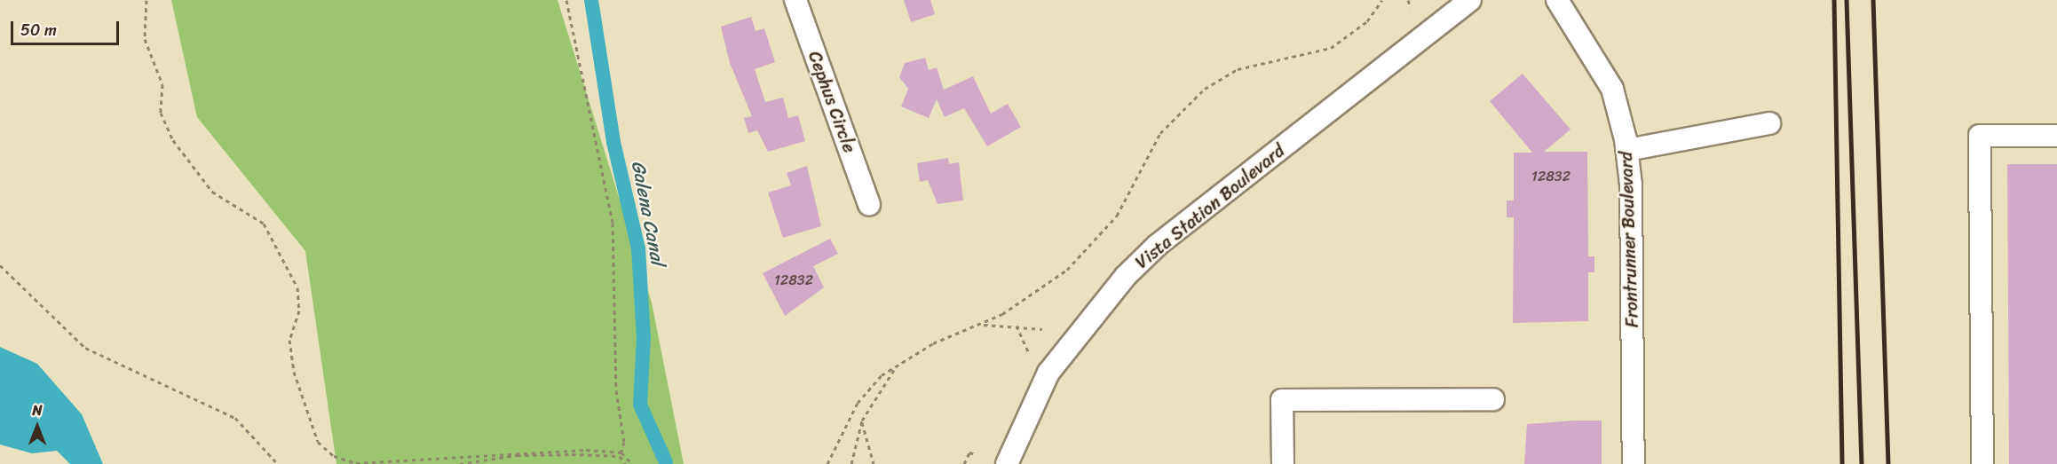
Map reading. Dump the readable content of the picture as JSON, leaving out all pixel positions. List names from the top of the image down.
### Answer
{
  "streets": {
    "street": ["Cephus Circle", "Vista Station Boulevard", "Frontrunner Boulevard"]
  },
  "water": ["Galena Canal"],
  "house_numbers": ["12832", "12832"],
  "scale_bar": "50 m",
  "north": "top"
}
